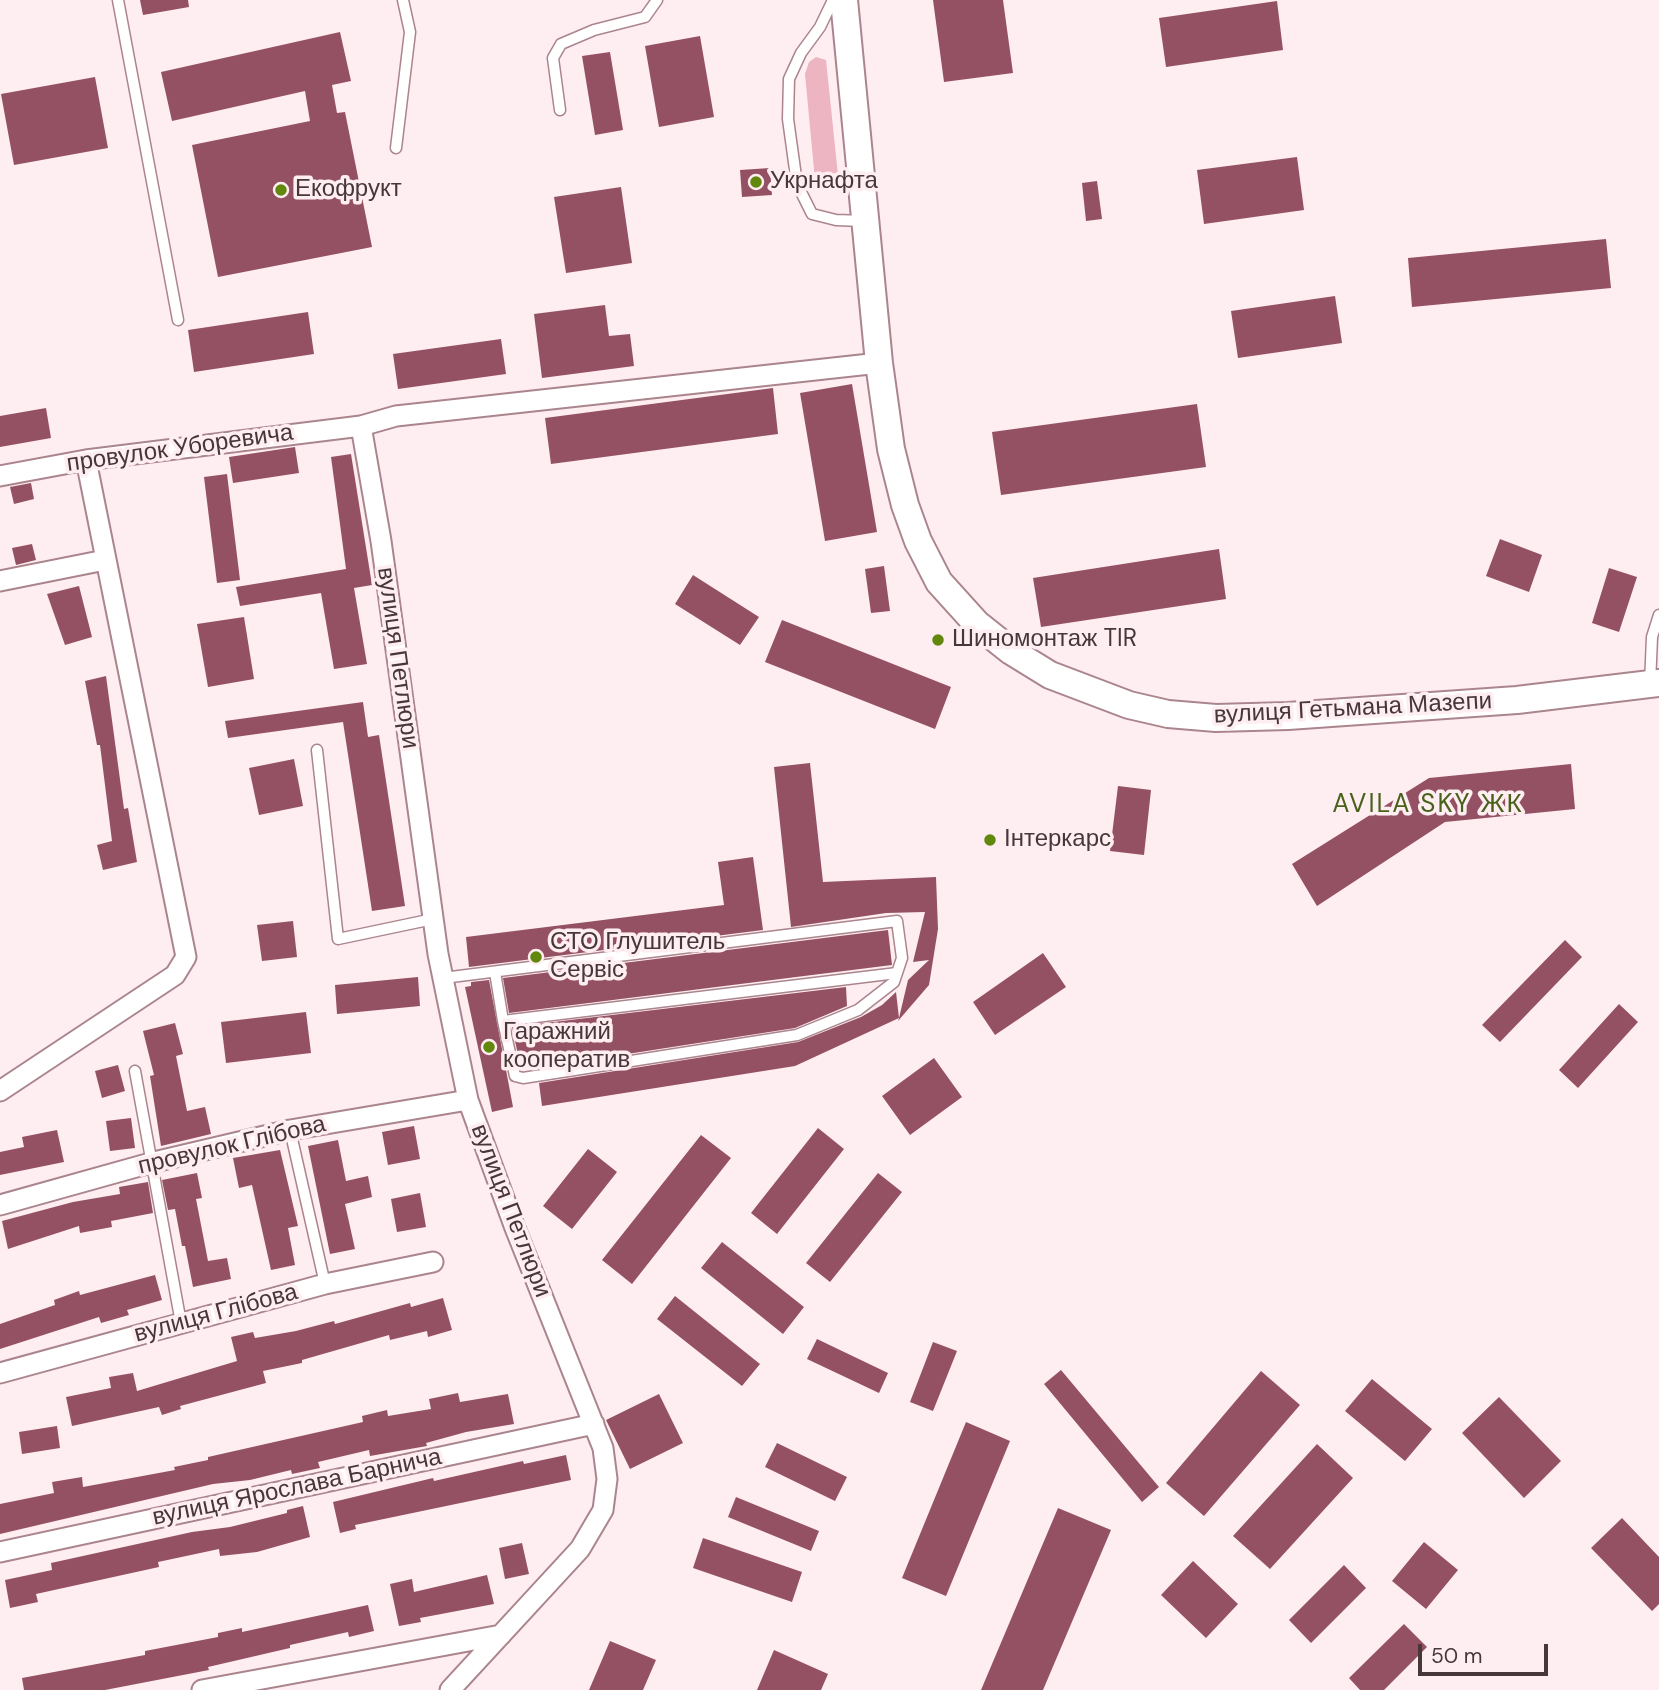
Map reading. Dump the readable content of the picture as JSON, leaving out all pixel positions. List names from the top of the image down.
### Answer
{
  "streets": {
    "main road": ["вулиця Гетьмана Мазепи"],
    "street": [
      "провулок Уборевича",
      "вулиця Петлюри",
      "провулок Глібова",
      "вулиця Глібова",
      "вулиця Ярослава Барнича"
    ]
  },
  "crossings": [
    ["провулок Уборевича", "вулиця Петлюри"],
    ["вулиця Петлюри", "провулок Глібова"],
    ["вулиця Петлюри", "вулиця Ярослава Барнича"]
  ],
  "districts": ["AVILA SKY ЖК"],
  "places": [
    "Укрнафта",
    "Екофрукт",
    "Шиномонтаж TIR",
    "Інтеркарс",
    "СТО Глушитель Сервіс",
    "Гаражний кооператив"
  ],
  "scale_bar": "50 m"
}
